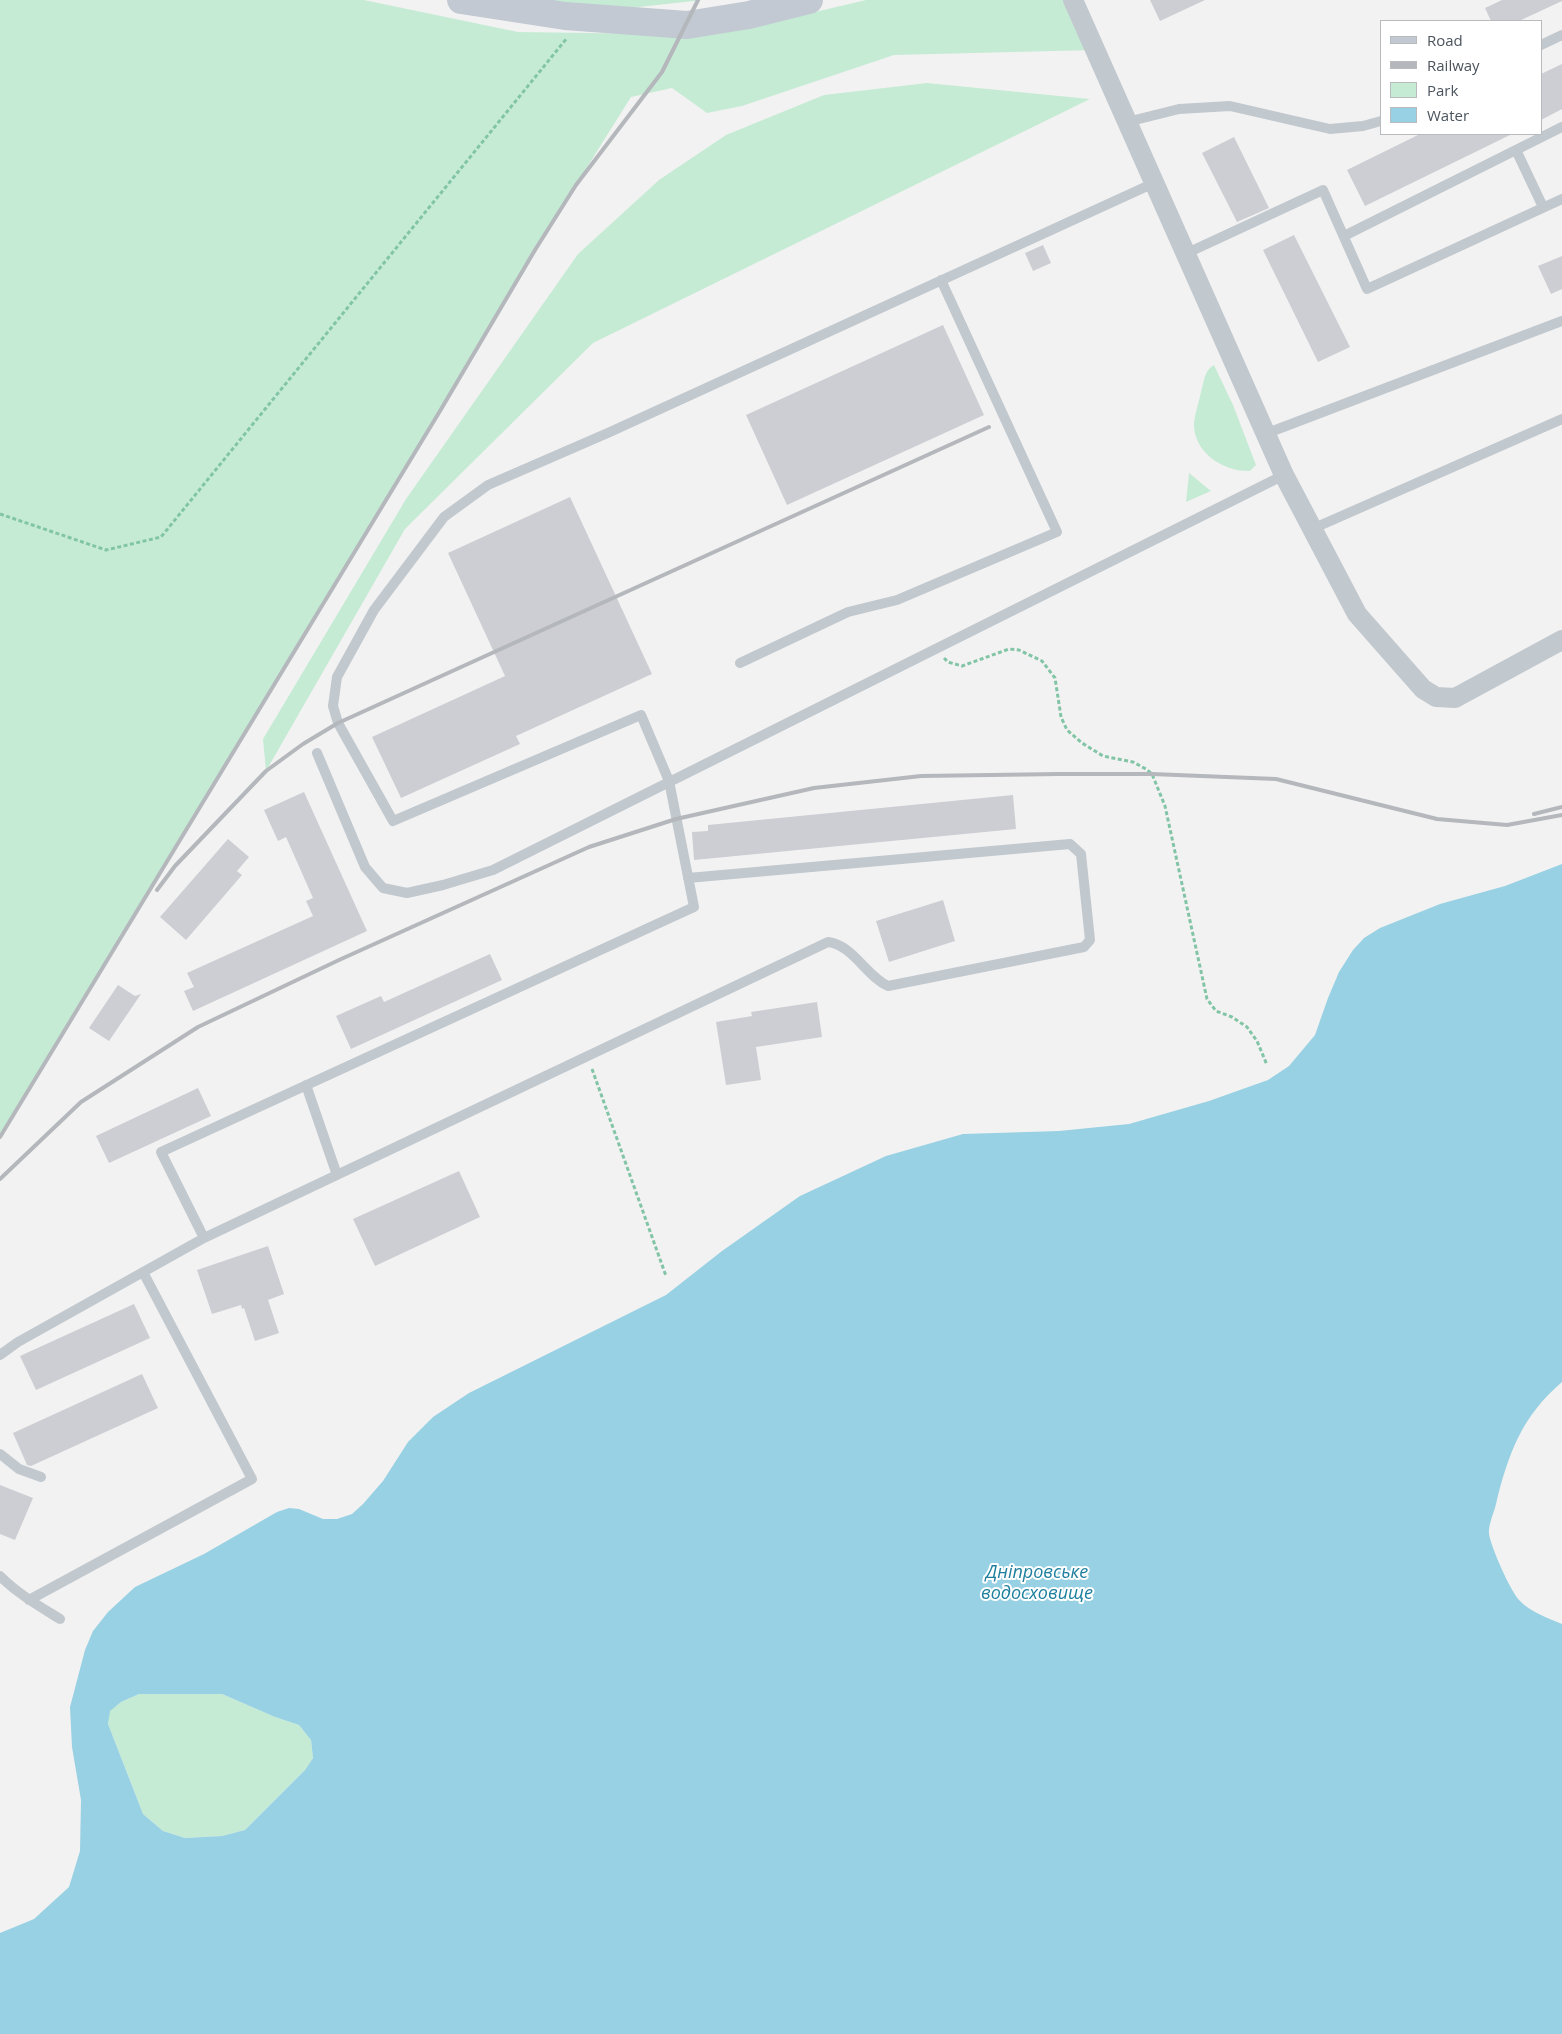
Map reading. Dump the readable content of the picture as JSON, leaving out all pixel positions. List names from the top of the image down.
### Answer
{
  "water": ["Дніпровське водосховище"],
  "legend": [
    "Road",
    "Railway",
    "Park",
    "Water"
  ]
}
